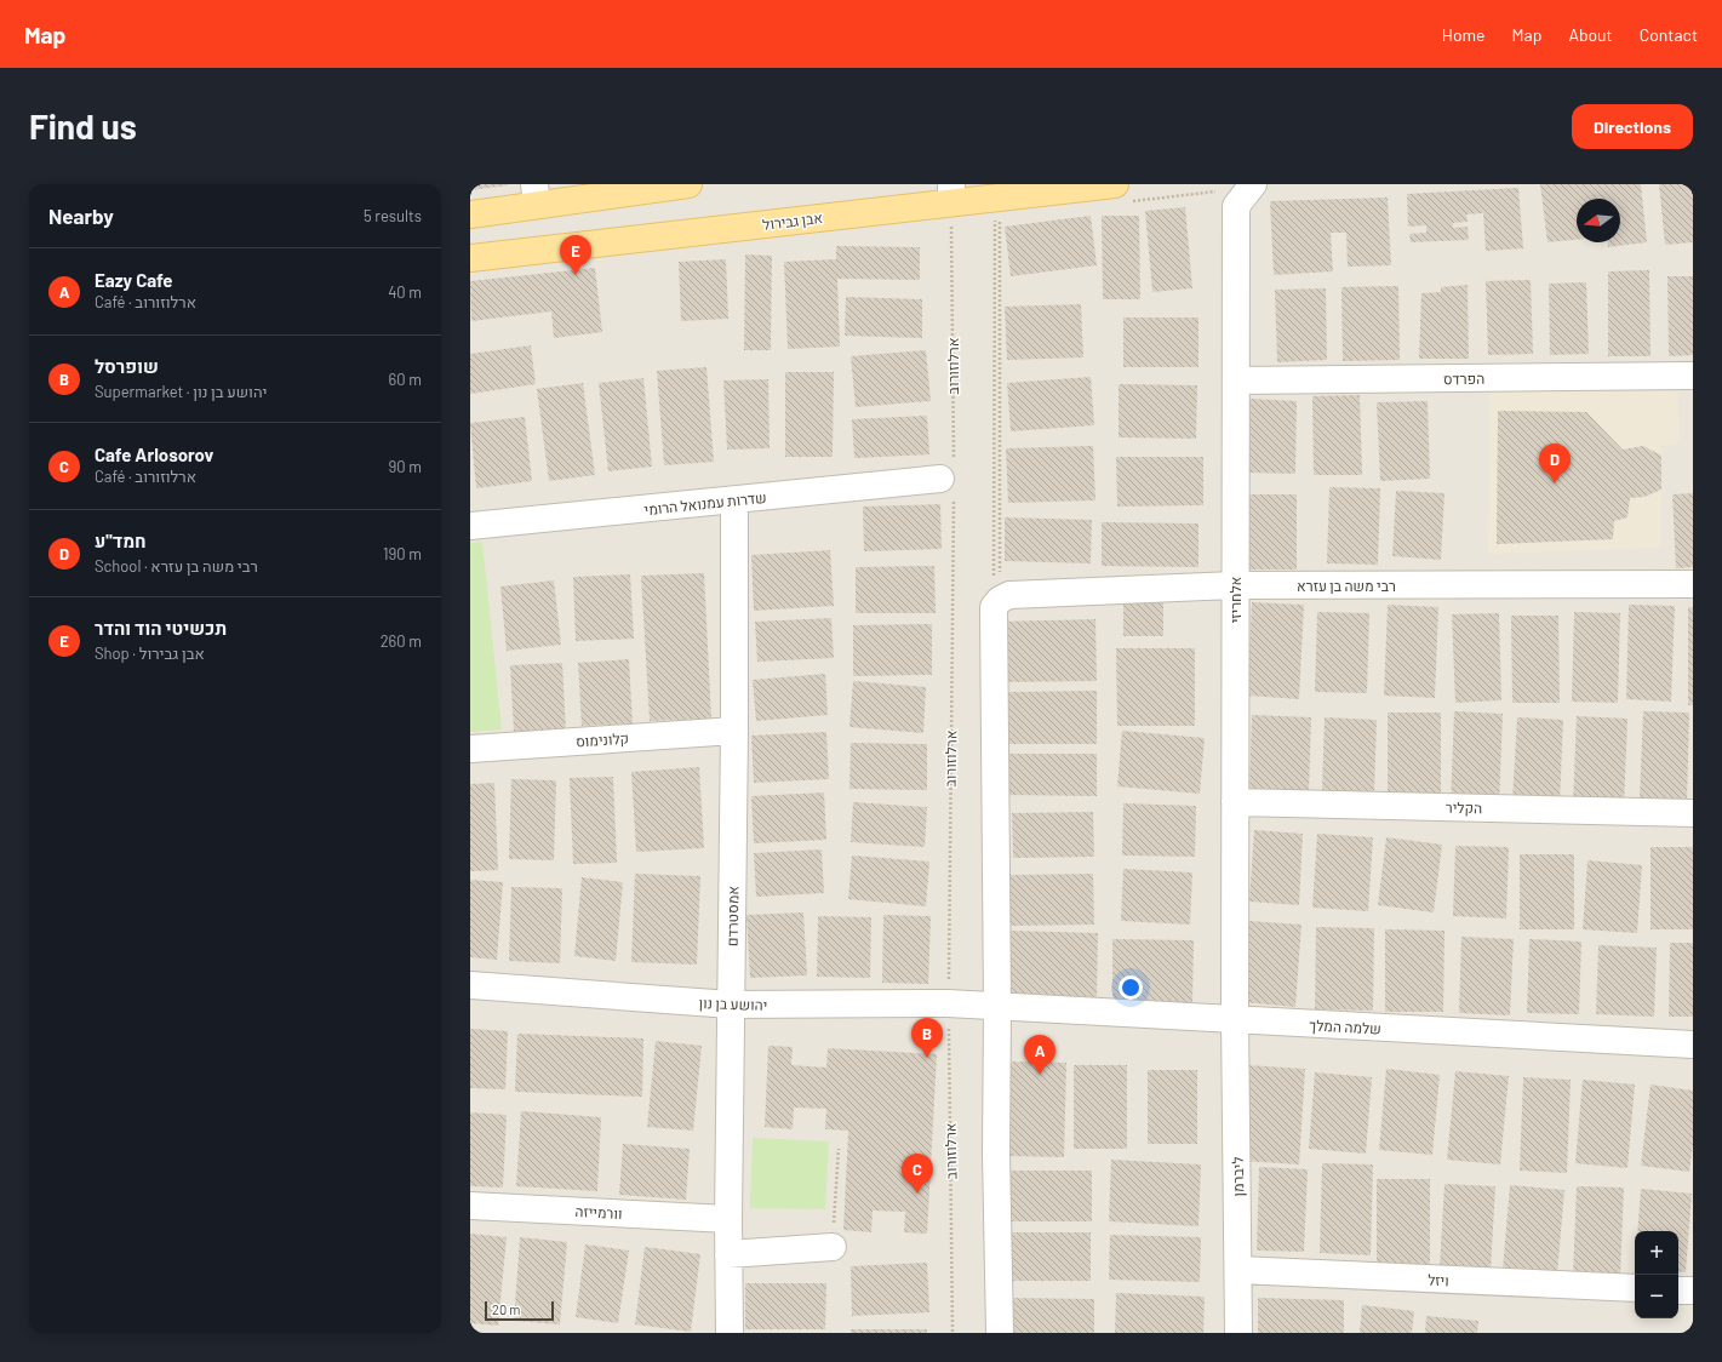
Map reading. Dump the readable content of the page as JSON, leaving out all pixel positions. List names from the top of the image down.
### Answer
{
  "streets": {
    "main road": ["אבן גבירול"],
    "street": [
      "הפרדס",
      "שדרות עמנואל הרומי",
      "רבי משה בן עזרא",
      "אלחריזי",
      "קלונימוס",
      "הקליר",
      "אמסטרדם",
      "יהושע בן נון",
      "שלמה המלך",
      "ליברמן",
      "וורמייזה",
      "ויזל"
    ],
    "path": ["ארלוזורוב"]
  },
  "crossings": [
    ["אבן גבירול", "ארלוזורוב"],
    ["ארלוזורוב", "שדרות עמנואל הרומי"],
    ["ארלוזורוב", "יהושע בן נון"],
    ["הפרדס", "אלחריזי"],
    ["שדרות עמנואל הרומי", "אמסטרדם"],
    ["רבי משה בן עזרא", "אלחריזי"],
    ["אלחריזי", "הקליר"],
    ["אלחריזי", "שלמה המלך"],
    ["אלחריזי", "ליברמן"],
    ["קלונימוס", "אמסטרדם"],
    ["אמסטרדם", "יהושע בן נון"],
    ["אמסטרדם", "וורמייזה"],
    ["יהושע בן נון", "שלמה המלך"],
    ["שלמה המלך", "ליברמן"],
    ["ליברמן", "ויזל"]
  ],
  "scale_bar": "20 m",
  "north": "left",
  "page": {
    "header": "Map",
    "nav": [
      "Home",
      "Map",
      "About",
      "Contact"
    ],
    "buttons": "Directions",
    "title": "Find us",
    "heading": ["Nearby", "5 results"],
    "pins": [
      "E",
      "D",
      "B",
      "A",
      "C"
    ],
    "list": [
      {
        "mark": "A",
        "name": "Eazy Cafe",
        "note": "Café · ארלוזורוב",
        "value": "40 m"
      },
      {
        "mark": "B",
        "name": "שופרסל",
        "note": "Supermarket · יהושע בן נון",
        "value": "60 m"
      },
      {
        "mark": "C",
        "name": "Cafe Arlosorov",
        "note": "Café · ארלוזורוב",
        "value": "90 m"
      },
      {
        "mark": "D",
        "name": "חמד\"ע",
        "note": "School · רבי משה בן עזרא",
        "value": "190 m"
      },
      {
        "mark": "E",
        "name": "תכשיטי הוד והדר",
        "note": "Shop · אבן גבירול",
        "value": "260 m"
      }
    ],
    "map_buttons": ["+", "−"],
    "scale": "20 m"
  }
}
